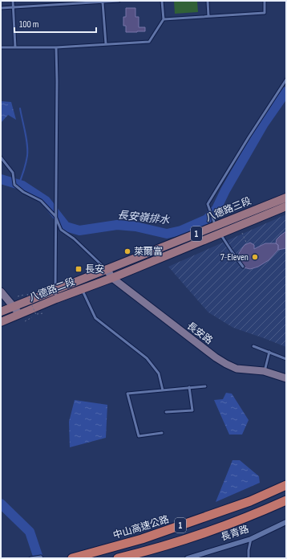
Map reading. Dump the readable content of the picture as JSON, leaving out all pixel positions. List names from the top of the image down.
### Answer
{
  "streets": {
    "highway": ["1", "中山高速公路"],
    "main road": ["八德路三段", "八德路二段"],
    "street": ["長安路", "長青路"]
  },
  "crossings": [
    ["八德路三段", "八德路二段"],
    ["八德路三段", "長安路"],
    ["八德路二段", "長安路"]
  ],
  "water": ["長安嶺排水"],
  "places": {
    "other": ["萊爾富", "7-Eleven"],
    "transit": ["長安"]
  },
  "scale_bar": "100 m"
}
